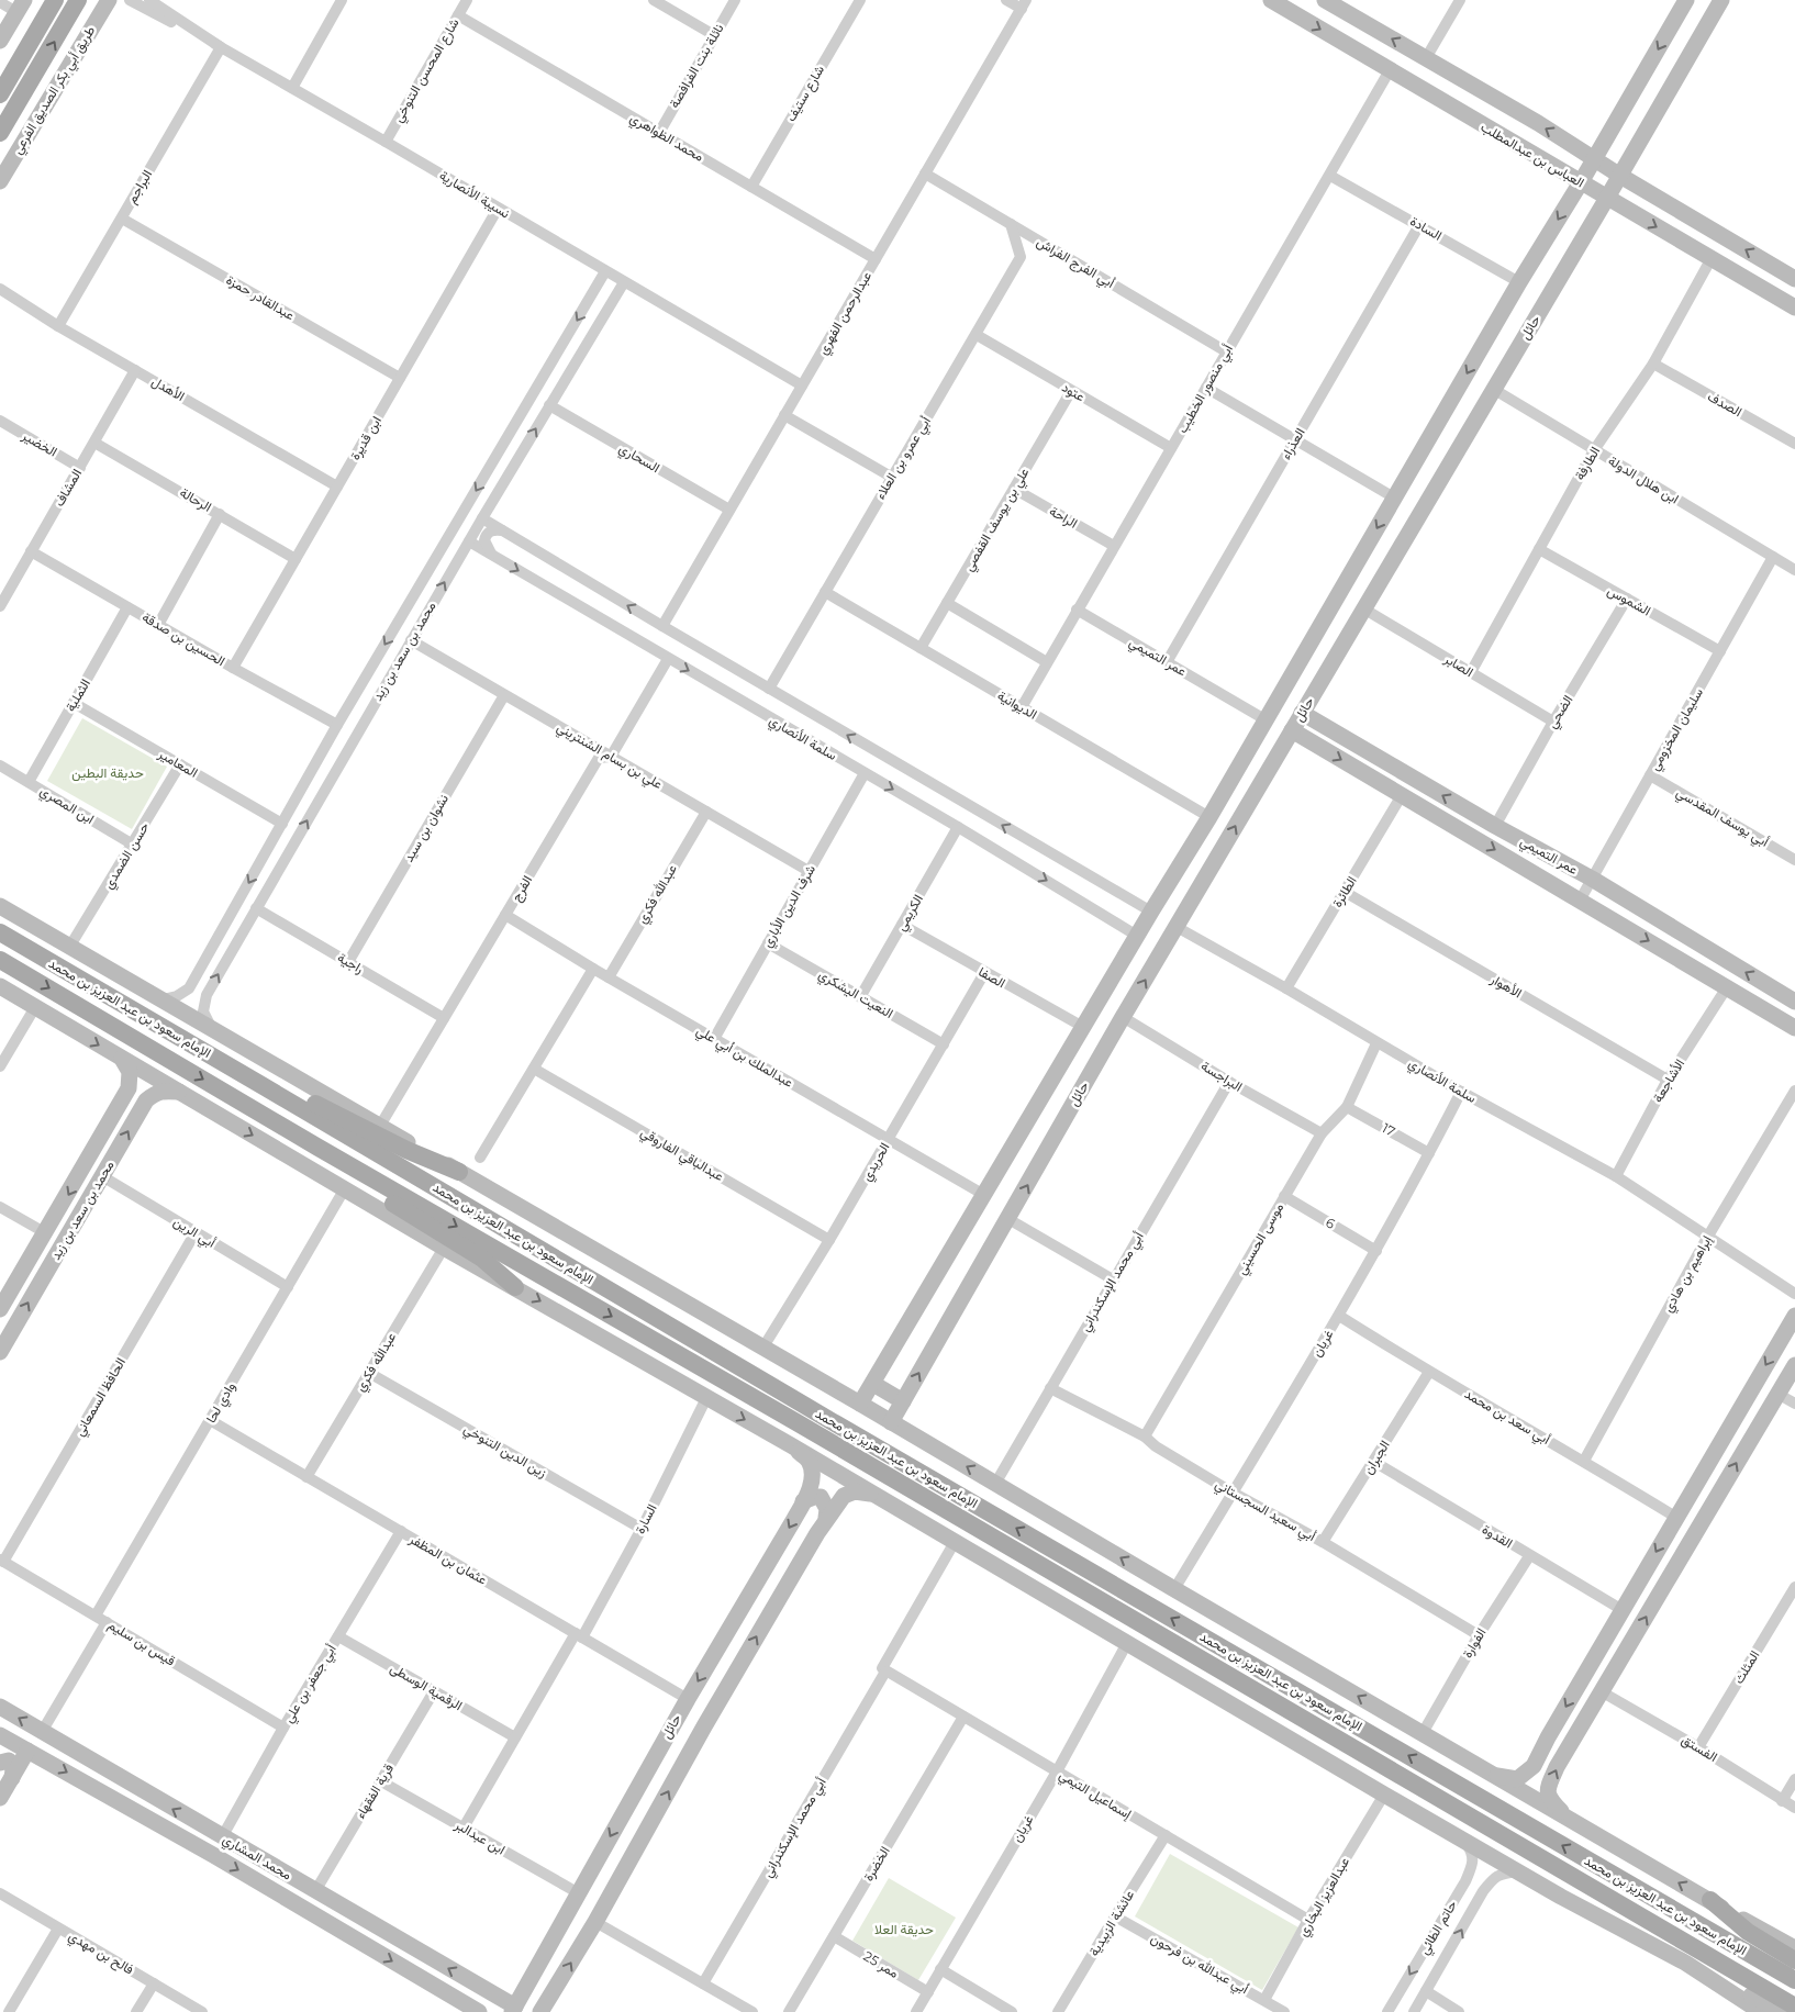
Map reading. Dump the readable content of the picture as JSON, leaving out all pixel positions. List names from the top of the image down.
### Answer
{
  "streets": {
    "main road": ["الإمام سعود بن عبد العزيز بن محمد"],
    "street": [
      "نائلة بنت الفرافصة",
      "شارع المحسن التنوخي",
      "طريق أبي بكر الصديق الفرعي",
      "شارع ستيف",
      "محمد الظواهري",
      "العباس بن عبدالمطلب",
      "البراجم",
      "نسيبة الأنصارية",
      "السادة",
      "أبي الفرج الفراش",
      "عبدالقادر حمزة",
      "عبدالرحمن الفهري",
      "حائل",
      "الأهدل",
      "أبي منصور الخطيب",
      "عتود",
      "الصدف",
      "ابن قديرة",
      "الخضير",
      "العذراء",
      "السحاري",
      "أبي عمرو بن العلاء",
      "الطارفة",
      "ابن هلال الدولة",
      "المشاف",
      "الرحالة",
      "الراحة",
      "علي بن يوسف القفصي",
      "الشموس",
      "الحسين بن صدقة",
      "محمد بن سعد بن زيد",
      "عمر التميمي",
      "الصابر",
      "الثملية",
      "الديوانية",
      "الضحي",
      "سليمان المخزومي",
      "سلمة الأنصاري",
      "علي بن بسام الشنتريني",
      "المعامير",
      "ابن المصري",
      "أبي يوسف المقدسي",
      "نشوان بن سيد",
      "حسن الضمدي",
      "الفرج",
      "الطائرة",
      "عبدالله فكري",
      "شرف الدين الأباري",
      "الكريمي",
      "راجية",
      "الصفا",
      "الأهوار",
      "النعيت اليشكري",
      "عبدالملك بن أبي علي",
      "البراجسة",
      "الأشاجعة",
      "17",
      "عبدالباقي الفاروقي",
      "الحريدي",
      "6",
      "أبي الرين",
      "موسى الحسيني",
      "إبراهيم بن هادي",
      "أبي محمد الإسكندراني",
      "غريان",
      "الحافظ السمعاني",
      "وادي لحا",
      "أبي سعد بن محمد",
      "زين الدين التنوخي",
      "الجبران",
      "أبي سعيد السجستاني",
      "السارة",
      "القدوة",
      "عثمان بن المظفر",
      "قيس بن سليم",
      "الفوارة",
      "المثلث",
      "أبي جعفر بن علي",
      "الرقمية الوسطى",
      "الفستق",
      "قرية الفقهاء",
      "إسماعيل التيمي",
      "ابن عبدالبر",
      "محمد المشاري",
      "الخضرة",
      "عبدالعزيز البخاري",
      "عائشة الزبيدية",
      "حاتم الطائي",
      "فالح بن مهدي",
      "أبي عبدالله بن فرحون",
      "ممر 25"
    ]
  },
  "crossings": [
    ["نائلة بنت الفرافصة", "محمد الظواهري"],
    ["شارع المحسن التنوخي", "محمد الظواهري"],
    ["شارع المحسن التنوخي", "نسيبة الأنصارية"],
    ["شارع ستيف", "محمد الظواهري"],
    ["محمد الظواهري", "عبدالرحمن الفهري"],
    ["العباس بن عبدالمطلب", "حائل"],
    ["العباس بن عبدالمطلب", "أبي منصور الخطيب"],
    ["العباس بن عبدالمطلب", "الطارفة"],
    ["البراجم", "نسيبة الأنصارية"],
    ["البراجم", "عبدالقادر حمزة"],
    ["البراجم", "الأهدل"],
    ["نسيبة الأنصارية", "عبدالرحمن الفهري"],
    ["نسيبة الأنصارية", "ابن قديرة"],
    ["نسيبة الأنصارية", "محمد بن سعد بن زيد"],
    ["السادة", "حائل"],
    ["السادة", "أبي منصور الخطيب"],
    ["السادة", "العذراء"],
    ["أبي الفرج الفراش", "عبدالرحمن الفهري"],
    ["أبي الفرج الفراش", "أبي منصور الخطيب"],
    ["أبي الفرج الفراش", "أبي عمرو بن العلاء"],
    ["عبدالقادر حمزة", "ابن قديرة"],
    ["عبدالرحمن الفهري", "السحاري"],
    ["عبدالرحمن الفهري", "سلمة الأنصاري"],
    ["حائل", "ابن هلال الدولة"],
    ["حائل", "عمر التميمي"],
    ["حائل", "الصابر"],
    ["حائل", "الديوانية"],
    ["حائل", "سلمة الأنصاري"],
    ["حائل", "الصفا"],
    ["حائل", "الإمام سعود بن عبد العزيز بن محمد"],
    ["حائل", "عبدالملك بن أبي علي"],
    ["حائل", "البراجسة"],
    ["حائل", "عثمان بن المظفر"],
    ["حائل", "ابن عبدالبر"],
    ["حائل", "محمد المشاري"],
    ["الأهدل", "ابن قديرة"],
    ["الأهدل", "المشاف"],
    ["أبي منصور الخطيب", "عتود"],
    ["أبي منصور الخطيب", "الراحة"],
    ["أبي منصور الخطيب", "عمر التميمي"],
    ["أبي منصور الخطيب", "الديوانية"],
    ["عتود", "أبي عمرو بن العلاء"],
    ["عتود", "علي بن يوسف القفصي"],
    ["الصدف", "الطارفة"],
    ["ابن قديرة", "الرحالة"],
    ["ابن قديرة", "الحسين بن صدقة"],
    ["الخضير", "المشاف"],
    ["العذراء", "عمر التميمي"],
    ["السحاري", "محمد بن سعد بن زيد"],
    ["أبي عمرو بن العلاء", "الديوانية"],
    ["أبي عمرو بن العلاء", "سلمة الأنصاري"],
    ["الطارفة", "ابن هلال الدولة"],
    ["الطارفة", "الشموس"],
    ["الطارفة", "الصابر"],
    ["ابن هلال الدولة", "سليمان المخزومي"],
    ["المشاف", "الرحالة"],
    ["المشاف", "الحسين بن صدقة"],
    ["الراحة", "علي بن يوسف القفصي"],
    ["علي بن يوسف القفصي", "الديوانية"],
    ["الشموس", "الضحي"],
    ["الشموس", "سليمان المخزومي"],
    ["الحسين بن صدقة", "محمد بن سعد بن زيد"],
    ["الحسين بن صدقة", "الثملية"],
    ["محمد بن سعد بن زيد", "سلمة الأنصاري"],
    ["محمد بن سعد بن زيد", "علي بن بسام الشنتريني"],
    ["محمد بن سعد بن زيد", "المعامير"],
    ["محمد بن سعد بن زيد", "راجية"],
    ["محمد بن سعد بن زيد", "الإمام سعود بن عبد العزيز بن محمد"],
    ["محمد بن سعد بن زيد", "أبي الرين"],
    ["عمر التميمي", "الضحي"],
    ["عمر التميمي", "سليمان المخزومي"],
    ["الصابر", "الضحي"],
    ["الثملية", "المعامير"],
    ["الثملية", "ابن المصري"],
    ["سليمان المخزومي", "أبي يوسف المقدسي"],
    ["سلمة الأنصاري", "الفرج"],
    ["سلمة الأنصاري", "الطائرة"],
    ["سلمة الأنصاري", "شرف الدين الأباري"],
    ["سلمة الأنصاري", "الكريمي"],
    ["سلمة الأنصاري", "الأشاجعة"],
    ["سلمة الأنصاري", "موسى الحسيني"],
    ["سلمة الأنصاري", "إبراهيم بن هادي"],
    ["سلمة الأنصاري", "غريان"],
    ["علي بن بسام الشنتريني", "نشوان بن سيد"],
    ["علي بن بسام الشنتريني", "الفرج"],
    ["علي بن بسام الشنتريني", "عبدالله فكري"],
    ["علي بن بسام الشنتريني", "شرف الدين الأباري"],
    ["المعامير", "حسن الضمدي"],
    ["ابن المصري", "حسن الضمدي"],
    ["نشوان بن سيد", "راجية"],
    ["حسن الضمدي", "الإمام سعود بن عبد العزيز بن محمد"],
    ["الفرج", "راجية"],
    ["الفرج", "الإمام سعود بن عبد العزيز بن محمد"],
    ["الفرج", "عبدالملك بن أبي علي"],
    ["الطائرة", "الأهوار"],
    ["عبدالله فكري", "عبدالملك بن أبي علي"],
    ["عبدالله فكري", "زين الدين التنوخي"],
    ["عبدالله فكري", "عثمان بن المظفر"],
    ["شرف الدين الأباري", "النعيت اليشكري"],
    ["شرف الدين الأباري", "عبدالملك بن أبي علي"],
    ["الكريمي", "الصفا"],
    ["الكريمي", "النعيت اليشكري"],
    ["الصفا", "الحريدي"],
    ["الأهوار", "الأشاجعة"],
    ["النعيت اليشكري", "الحريدي"],
    ["الإمام سعود بن عبد العزيز بن محمد", "الحريدي"],
    ["الإمام سعود بن عبد العزيز بن محمد", "أبي محمد الإسكندراني"],
    ["الإمام سعود بن عبد العزيز بن محمد", "غريان"],
    ["الإمام سعود بن عبد العزيز بن محمد", "الفوارة"],
    ["عبدالملك بن أبي علي", "الحريدي"],
    ["البراجسة", "موسى الحسيني"],
    ["البراجسة", "أبي محمد الإسكندراني"],
    ["17", "موسى الحسيني"],
    ["17", "غريان"],
    ["عبدالباقي الفاروقي", "الحريدي"],
    ["6", "موسى الحسيني"],
    ["6", "غريان"],
    ["أبي الرين", "الحافظ السمعاني"],
    ["أبي الرين", "وادي لحا"],
    ["موسى الحسيني", "أبي سعيد السجستاني"],
    ["إبراهيم بن هادي", "أبي سعد بن محمد"],
    ["أبي محمد الإسكندراني", "أبي سعيد السجستاني"],
    ["أبي محمد الإسكندراني", "إسماعيل التيمي"],
    ["غريان", "أبي سعد بن محمد"],
    ["غريان", "أبي سعيد السجستاني"],
    ["غريان", "إسماعيل التيمي"],
    ["غريان", "ممر 25"],
    ["الحافظ السمعاني", "قيس بن سليم"],
    ["وادي لحا", "عثمان بن المظفر"],
    ["وادي لحا", "قيس بن سليم"],
    ["وادي لحا", "محمد المشاري"],
    ["أبي سعد بن محمد", "الجبران"],
    ["زين الدين التنوخي", "السارة"],
    ["الجبران", "أبي سعيد السجستاني"],
    ["الجبران", "القدوة"],
    ["أبي سعيد السجستاني", "الفوارة"],
    ["السارة", "عثمان بن المظفر"],
    ["السارة", "الرقمية الوسطى"],
    ["السارة", "ابن عبدالبر"],
    ["القدوة", "الفوارة"],
    ["عثمان بن المظفر", "أبي جعفر بن علي"],
    ["قيس بن سليم", "أبي جعفر بن علي"],
    ["المثلث", "الفستق"],
    ["أبي جعفر بن علي", "الرقمية الوسطى"],
    ["أبي جعفر بن علي", "محمد المشاري"],
    ["الرقمية الوسطى", "قرية الفقهاء"],
    ["قرية الفقهاء", "ابن عبدالبر"],
    ["قرية الفقهاء", "محمد المشاري"],
    ["إسماعيل التيمي", "الخضرة"],
    ["إسماعيل التيمي", "عبدالعزيز البخاري"],
    ["إسماعيل التيمي", "عائشة الزبيدية"],
    ["الخضرة", "ممر 25"],
    ["عبدالعزيز البخاري", "أبي عبدالله بن فرحون"],
    ["عائشة الزبيدية", "أبي عبدالله بن فرحون"]
  ],
  "parks": ["حديقة البطين", "حديقة العلا"]
}
